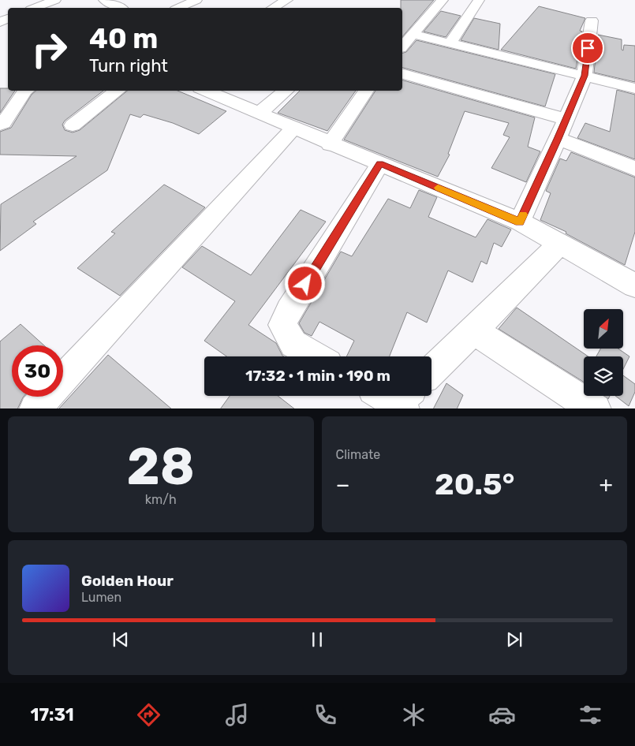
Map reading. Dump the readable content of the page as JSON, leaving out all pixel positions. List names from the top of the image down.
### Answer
{
  "north": "top right",
  "page": {
    "turn": ["40 m", "Turn right"],
    "limit": "30",
    "trip": "17:32 · 1 min · 190 m",
    "tile": [
      ["28", "km/h"],
      "Climate"
    ],
    "heat": ["−", "20.5°", "+"],
    "song": ["Golden Hour", "Lumen"],
    "tabs": "17:31"
  }
}
